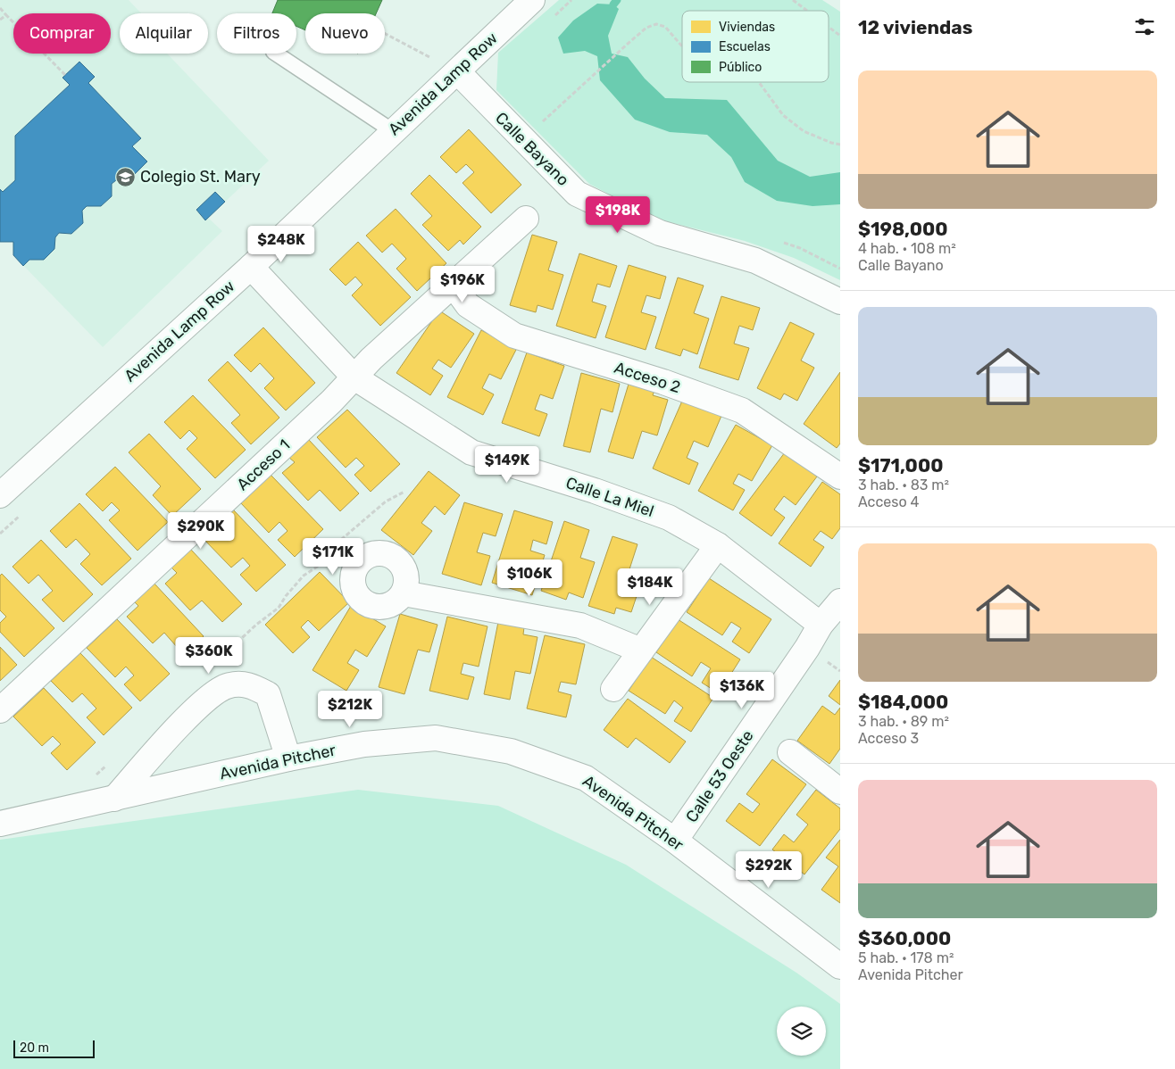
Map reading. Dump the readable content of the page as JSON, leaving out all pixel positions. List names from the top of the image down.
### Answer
{
  "streets": {
    "street": [
      "Avenida Lamp Row",
      "Calle Bayano",
      "Acceso 2",
      "Acceso 1",
      "Calle La Miel",
      "Avenida Pitcher",
      "Calle 53 Oeste"
    ]
  },
  "crossings": [
    ["Avenida Lamp Row", "Calle Bayano"],
    ["Avenida Lamp Row", "Calle La Miel"],
    ["Acceso 2", "Acceso 1"],
    ["Acceso 1", "Calle La Miel"],
    ["Calle La Miel", "Calle 53 Oeste"],
    ["Avenida Pitcher", "Calle 53 Oeste"]
  ],
  "places": {
    "school or university": ["Colegio St. Mary"]
  },
  "legend": ["Viviendas", "Escuelas", "Público"],
  "scale_bar": "20 m",
  "page": {
    "heading": "12 viviendas",
    "chip": [
      "Comprar",
      "Alquilar",
      "Filtros",
      "Nuevo"
    ],
    "list": [
      {
        "name": "$198,000",
        "note": "4 hab. · 108 m² · Calle Bayano"
      },
      {
        "name": "$171,000",
        "note": "3 hab. · 83 m² · Acceso 4"
      },
      {
        "name": "$184,000",
        "note": "3 hab. · 89 m² · Acceso 3"
      },
      {
        "name": "$360,000",
        "note": "5 hab. · 178 m² · Avenida Pitcher"
      }
    ],
    "price": [
      "$198K",
      "$248K",
      "$196K",
      "$149K",
      "$290K",
      "$171K",
      "$106K",
      "$184K",
      "$360K",
      "$136K",
      "$212K",
      "$292K"
    ],
    "scale": "20 m"
  }
}
